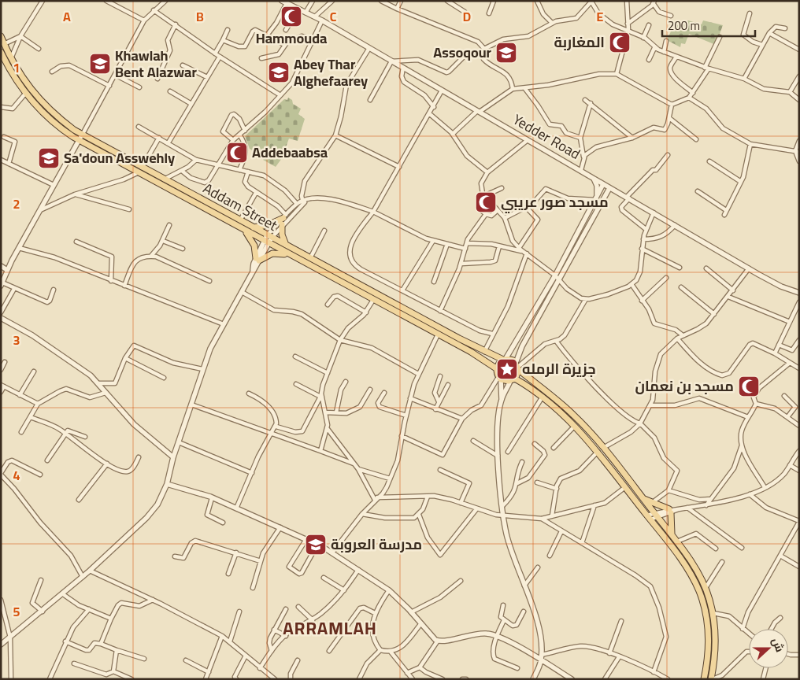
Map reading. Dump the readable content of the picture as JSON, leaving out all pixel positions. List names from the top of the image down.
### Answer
{
  "streets": {
    "main road": ["Addam Street"],
    "street": ["Yedder Road"]
  },
  "districts": ["ARRAMLAH"],
  "places": {
    "mosque": [
      "Hammouda",
      "المغاربة",
      "Addebaabsa",
      "مسجد صور عريبي",
      "مسجد بن نعمان"
    ],
    "school or university": [
      "Assoqour",
      "Khawlah Bent Alazwar",
      "Abey Thar Alghefaarey",
      "Sa'doun Asswehly",
      "مدرسة العروبة"
    ],
    "place": ["جزيرة الرمله"]
  },
  "scale_bar": "200 m",
  "north": "right",
  "grid": {
    "columns": [
      "A",
      "B",
      "C",
      "D",
      "E"
    ],
    "rows": [
      "1",
      "2",
      "3",
      "4",
      "5"
    ]
  }
}
